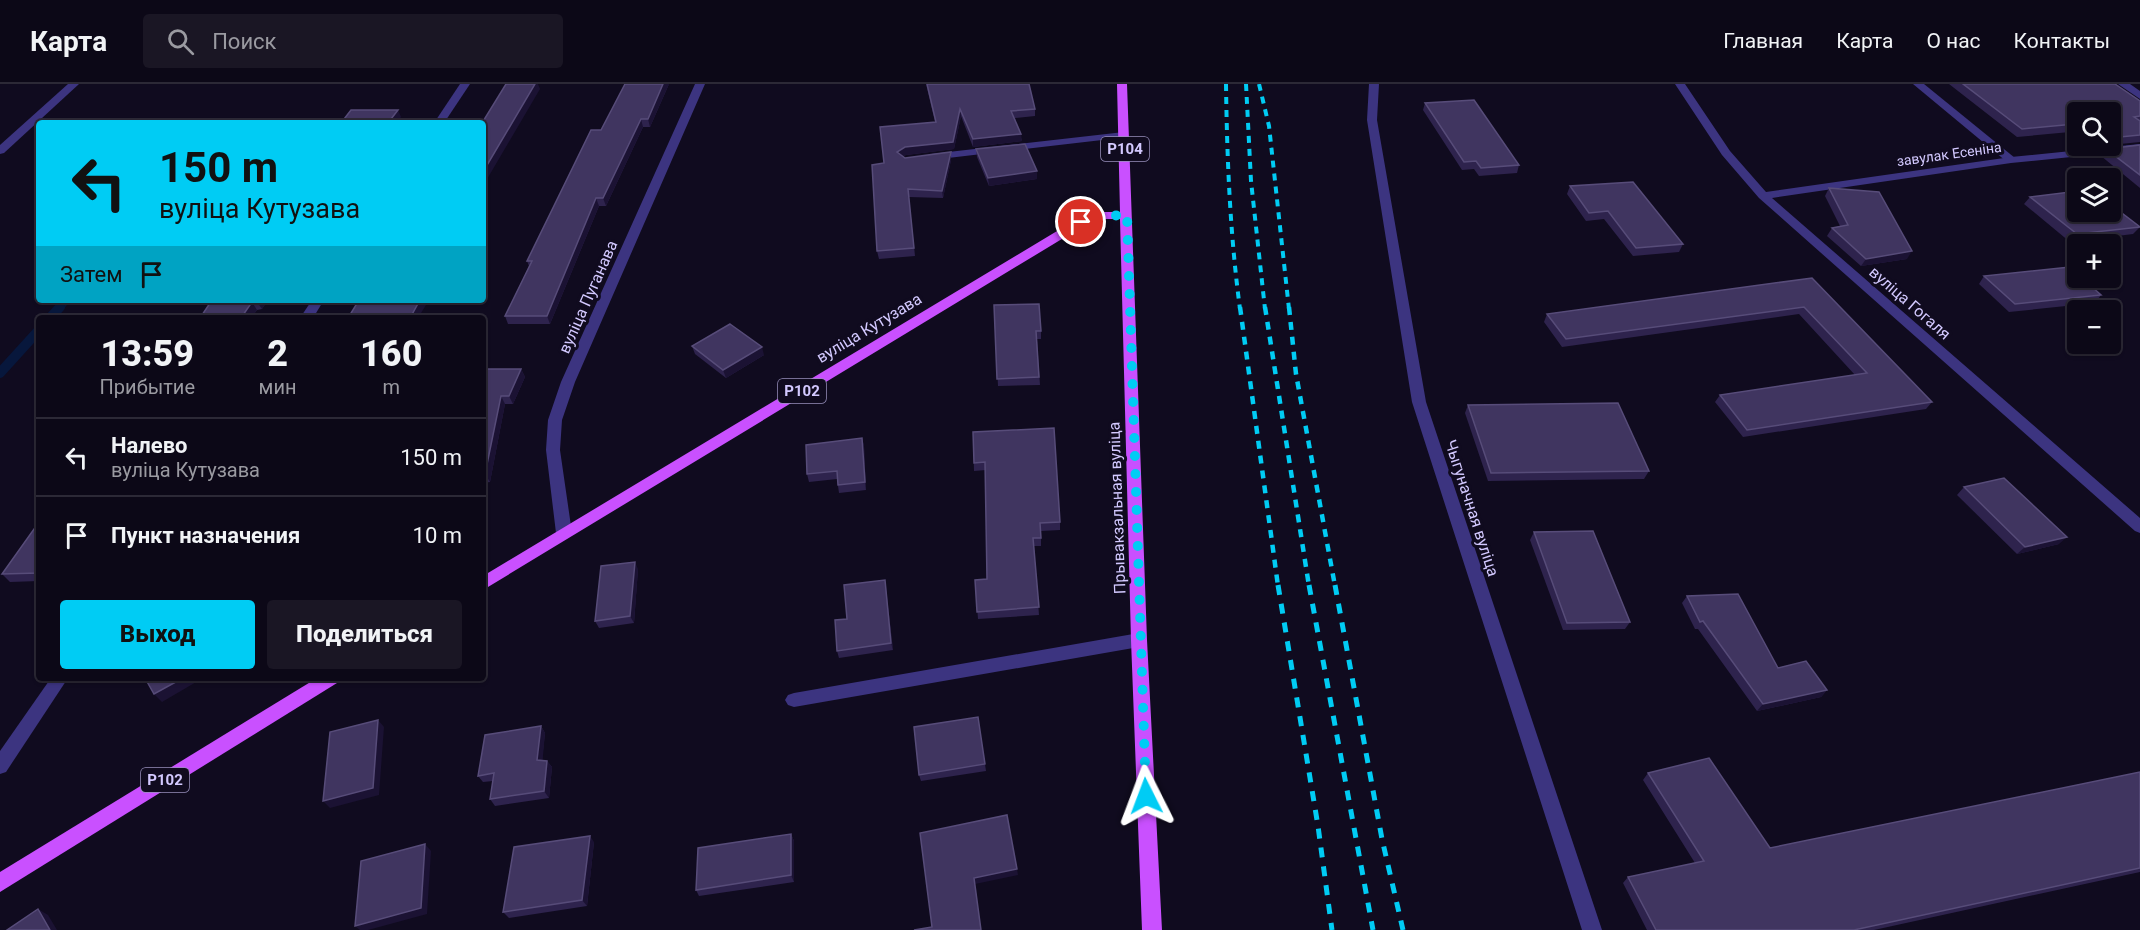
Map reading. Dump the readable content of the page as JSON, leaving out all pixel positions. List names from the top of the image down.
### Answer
{
  "streets": {
    "main road": [
      "Р104",
      "вуліца Кутузава",
      "Р102",
      "Прывакзальная вуліца"
    ],
    "street": [
      "завулак Есеніна",
      "вуліца Пуганава",
      "вуліца Гогаля",
      "Чыгуначная вуліца"
    ]
  },
  "crossings": [
    ["завулак Есеніна", "вуліца Гогаля"],
    ["вуліца Пуганава", "вуліца Кутузава"],
    ["вуліца Кутузава", "Прывакзальная вуліца"]
  ],
  "page": {
    "header": "Карта",
    "search": "Поиск",
    "nav": [
      "Главная",
      "Карта",
      "О нас",
      "Контакты"
    ],
    "map_buttons": ["+", "−"],
    "turn": ["150 m", "вуліца Кутузава"],
    "then": "Затем",
    "eta": [
      "13:59",
      "Прибытие",
      "2",
      "мин",
      "160",
      "m"
    ],
    "list": [
      {
        "name": "Налево",
        "note": "вуліца Кутузава",
        "value": "150 m"
      },
      {
        "name": "Пункт назначения",
        "value": "10 m"
      }
    ],
    "buttons": ["Выход", "Поделиться"]
  }
}
